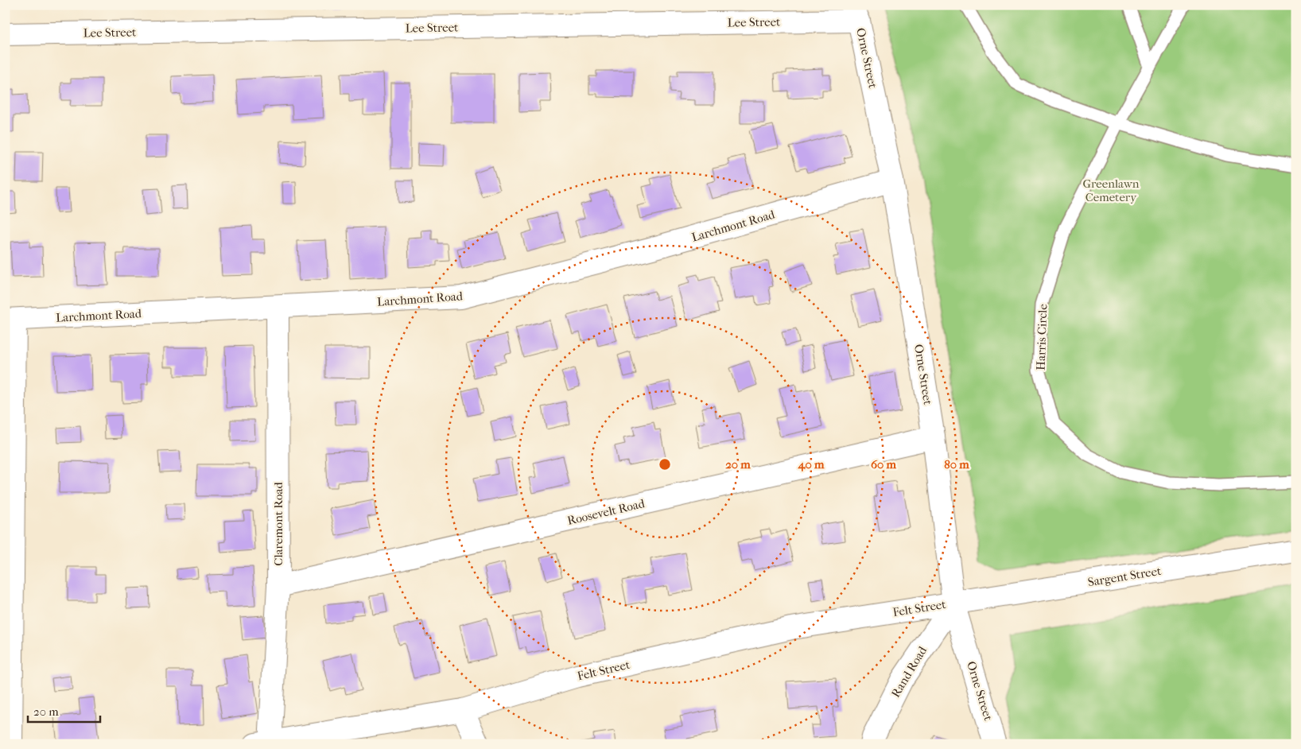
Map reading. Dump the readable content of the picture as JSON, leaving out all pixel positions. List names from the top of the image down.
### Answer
{
  "streets": {
    "street": [
      "Lee Street",
      "Orne Street",
      "Larchmont Road",
      "Roosevelt Road",
      "Claremont Road",
      "Sargent Street",
      "Felt Street",
      "Rand Road"
    ],
    "lane": ["Harris Circle"]
  },
  "crossings": [
    ["Lee Street", "Orne Street"],
    ["Orne Street", "Larchmont Road"],
    ["Orne Street", "Roosevelt Road"],
    ["Orne Street", "Sargent Street"],
    ["Orne Street", "Felt Street"],
    ["Orne Street", "Rand Road"],
    ["Larchmont Road", "Claremont Road"],
    ["Roosevelt Road", "Claremont Road"],
    ["Claremont Road", "Felt Street"],
    ["Sargent Street", "Felt Street"],
    ["Sargent Street", "Rand Road"],
    ["Felt Street", "Rand Road"]
  ],
  "parks": ["Greenlawn Cemetery"],
  "scale_bar": "20 m",
  "rings": [
    "20 m",
    "40 m",
    "60 m",
    "80 m"
  ]
}
